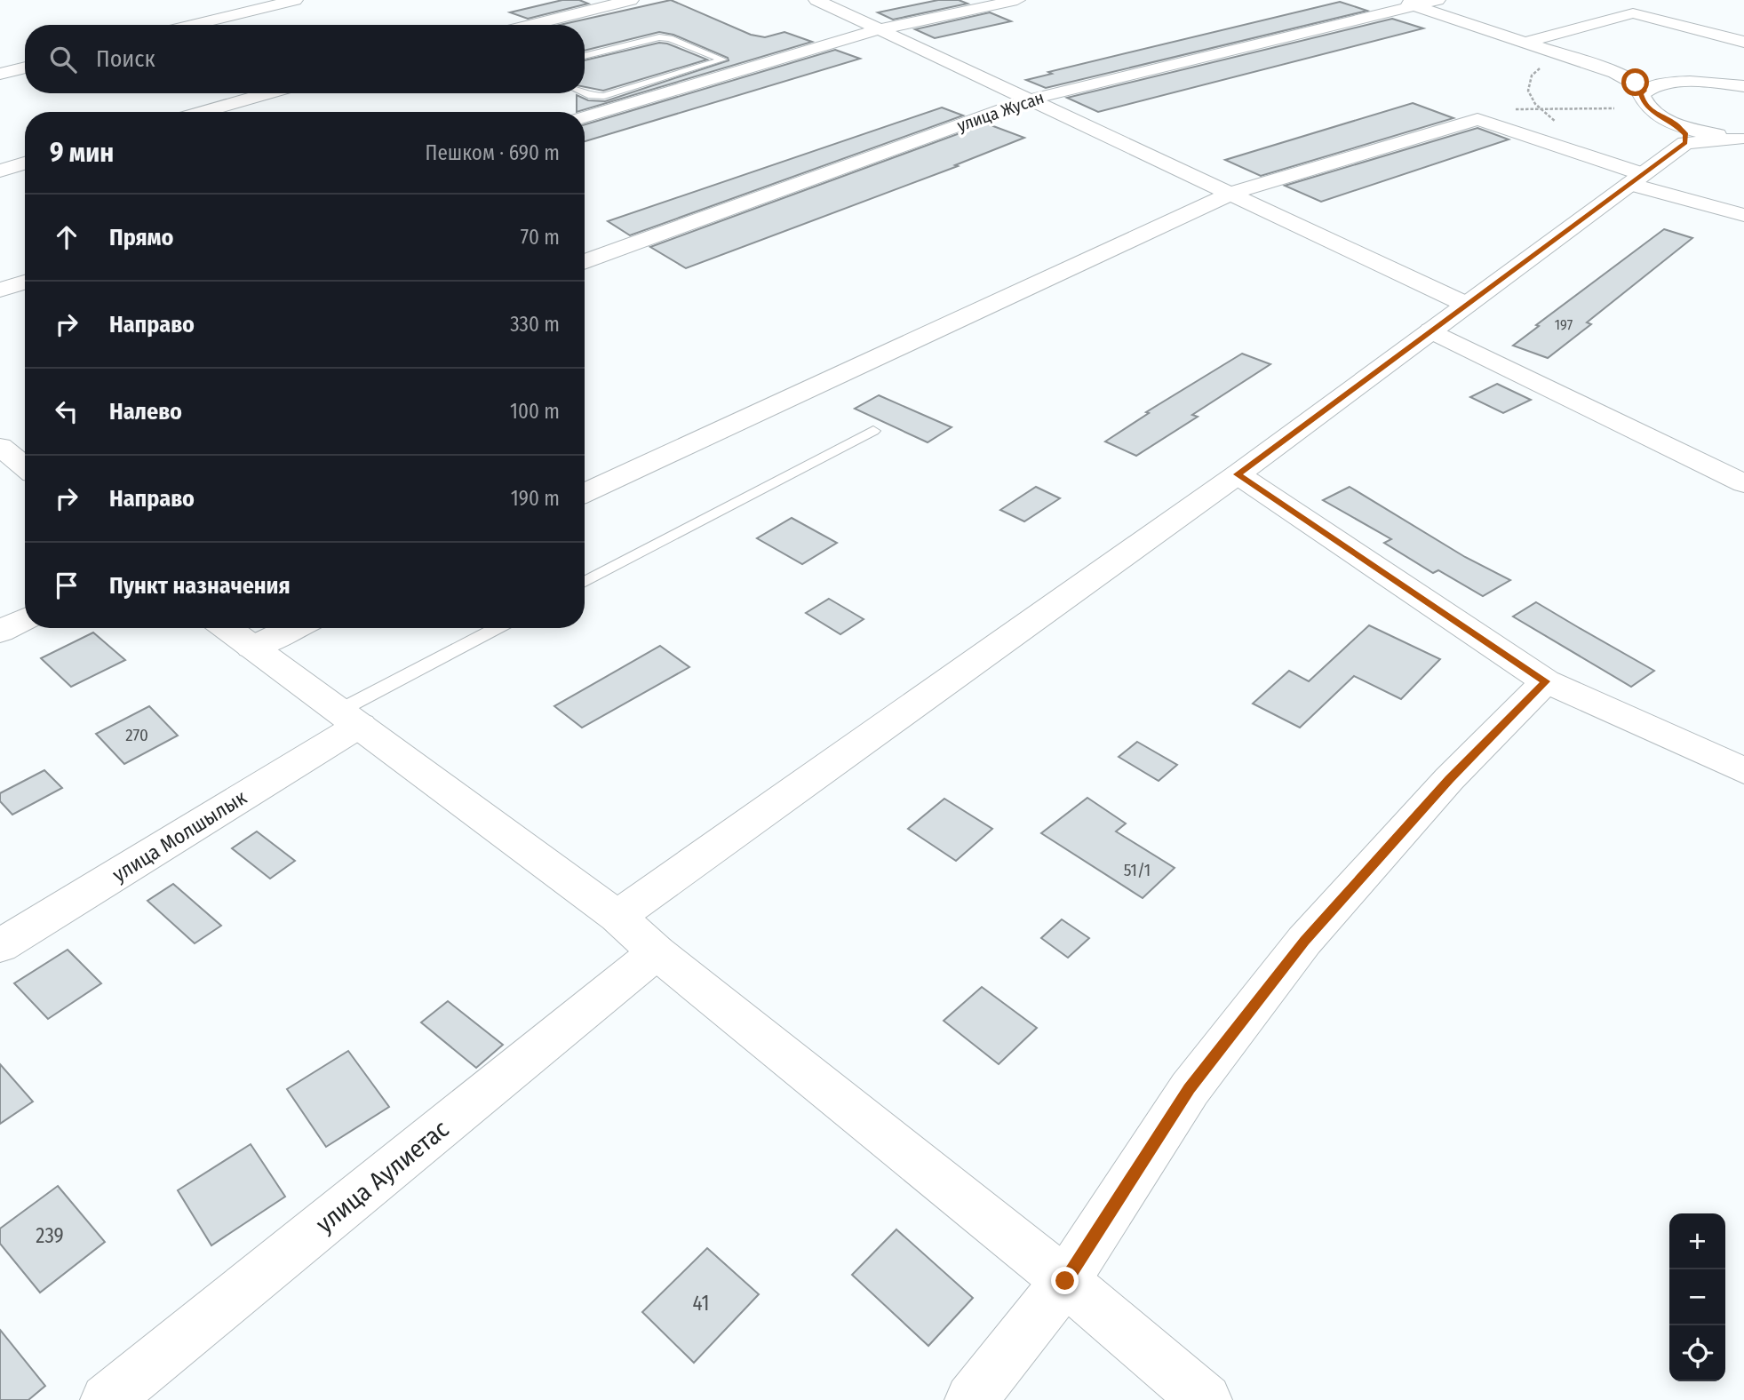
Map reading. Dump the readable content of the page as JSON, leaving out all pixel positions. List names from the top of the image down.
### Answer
{
  "streets": {
    "street": ["улица Жусан", "улица Молшылык", "улица Аулиетас"]
  },
  "house_numbers": [
    "197",
    "270",
    "51/1",
    "239",
    "41"
  ],
  "page": {
    "search": "Поиск",
    "heading": ["9 мин", "Пешком · 690 m"],
    "list": [
      ["Прямо", "70 m"],
      ["Направо", "330 m"],
      ["Налево", "100 m"],
      ["Направо", "190 m"],
      "Пункт назначения"
    ],
    "map_buttons": ["+", "−"]
  }
}
